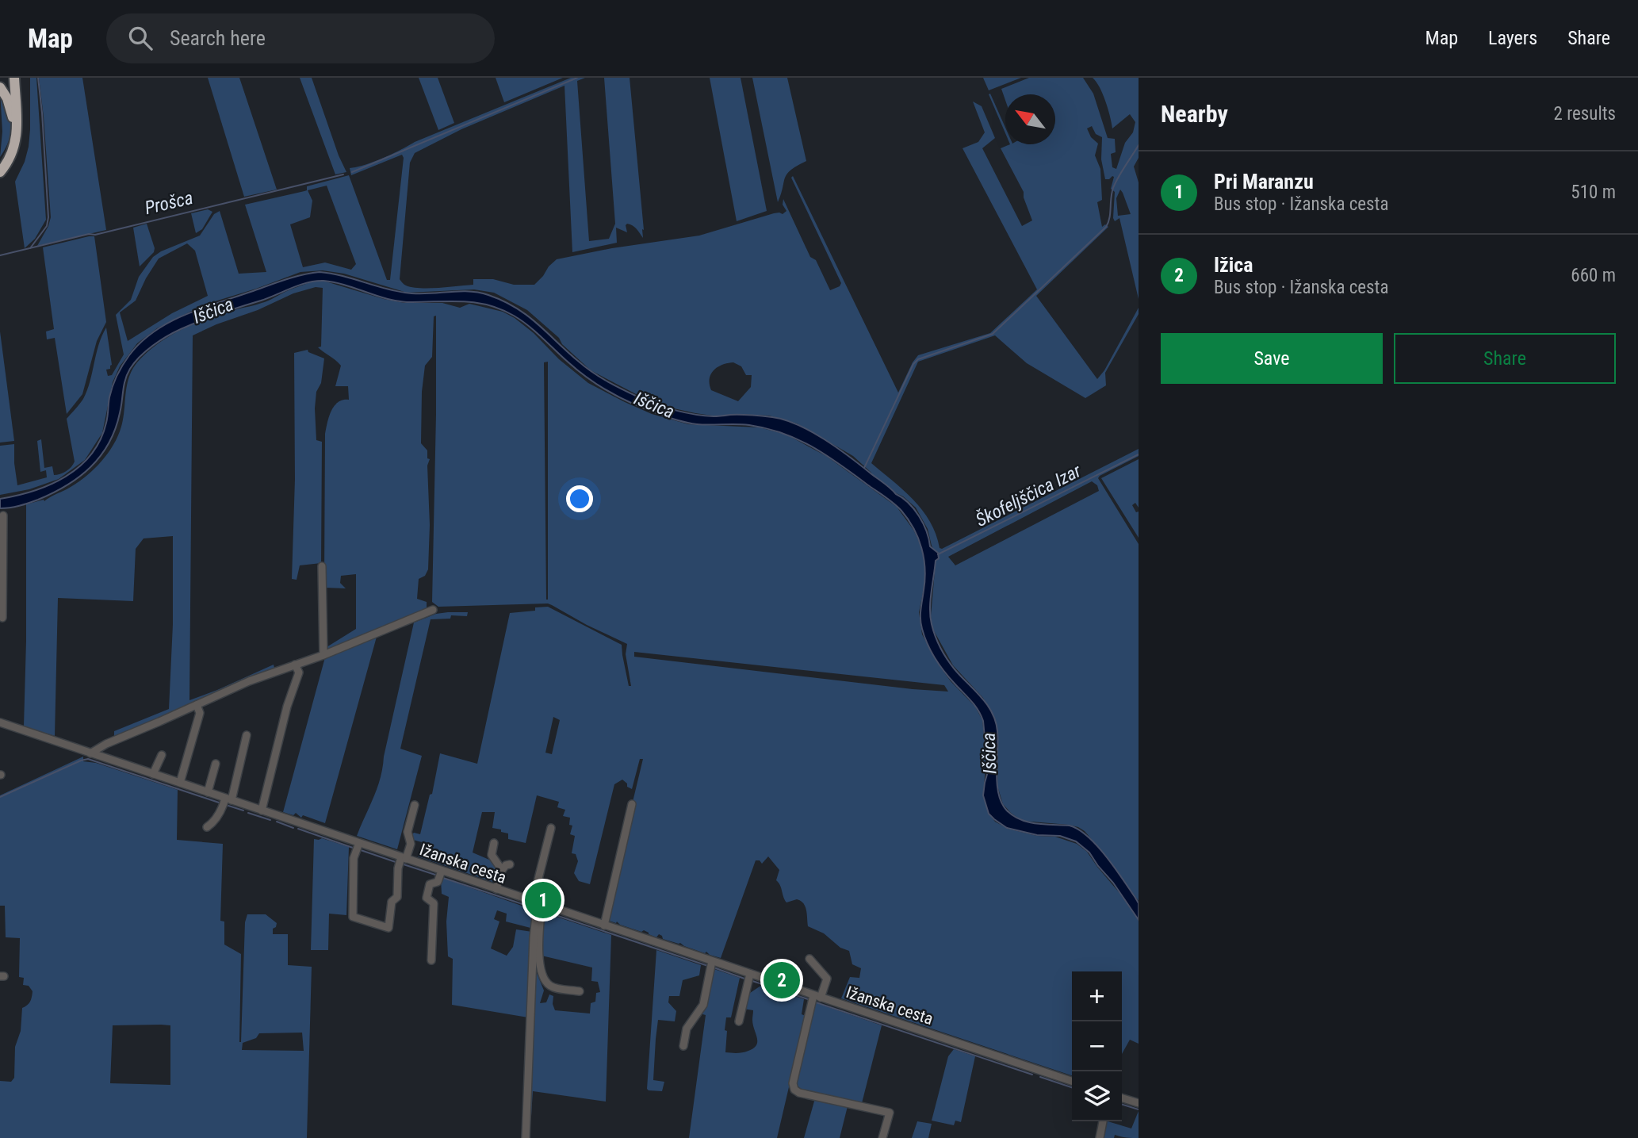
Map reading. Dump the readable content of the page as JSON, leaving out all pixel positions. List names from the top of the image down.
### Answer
{
  "streets": {
    "street": ["Ižanska cesta"]
  },
  "water": ["Prošca", "Iščica", "Škofeljščica Izar"],
  "north": "top left",
  "page": {
    "header": "Map",
    "search": "Search here",
    "nav": ["Map", "Layers", "Share"],
    "heading": ["Nearby", "2 results"],
    "list": [
      {
        "mark": "1",
        "name": "Pri Maranzu",
        "note": "Bus stop · Ižanska cesta",
        "value": "510 m"
      },
      {
        "mark": "2",
        "name": "Ižica",
        "note": "Bus stop · Ižanska cesta",
        "value": "660 m"
      }
    ],
    "buttons": ["Save", "Share"],
    "pins": ["1", "2"],
    "map_buttons": ["+", "−"]
  }
}
